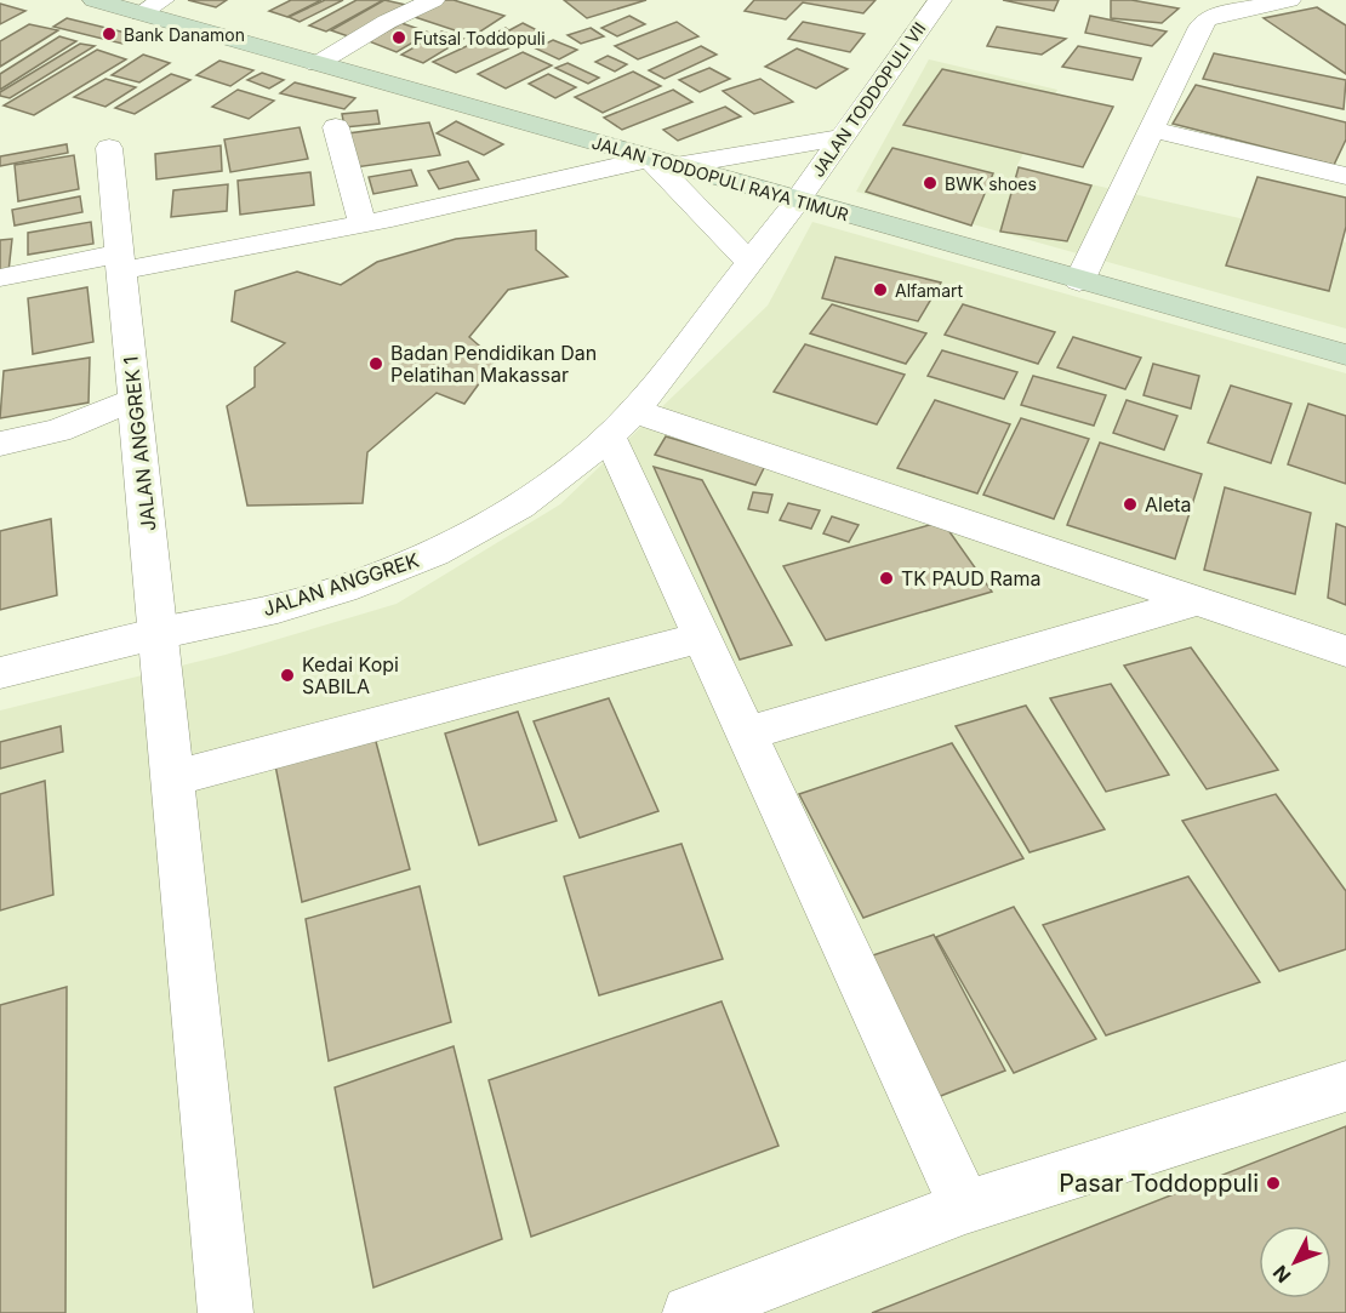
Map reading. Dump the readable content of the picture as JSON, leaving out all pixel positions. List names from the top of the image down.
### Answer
{
  "streets": {
    "main road": ["JALAN TODDOPULI RAYA TIMUR"],
    "street": ["JALAN TODDOPULI VII", "JALAN ANGGREK 1", "JALAN ANGGREK"]
  },
  "crossings": [
    ["JALAN TODDOPULI VII", "JALAN TODDOPULI RAYA TIMUR"],
    ["JALAN TODDOPULI VII", "JALAN ANGGREK"],
    ["JALAN TODDOPULI RAYA TIMUR", "JALAN ANGGREK"],
    ["JALAN ANGGREK 1", "JALAN ANGGREK"]
  ],
  "places": [
    "Bank Danamon",
    "Futsal Toddopuli",
    "BWK shoes",
    "Alfamart",
    "Badan Pendidikan Dan Pelatihan Makassar",
    "Aleta",
    "TK PAUD Rama",
    "Kedai Kopi SABILA",
    "Pasar Toddoppuli"
  ],
  "north": "bottom left"
}
